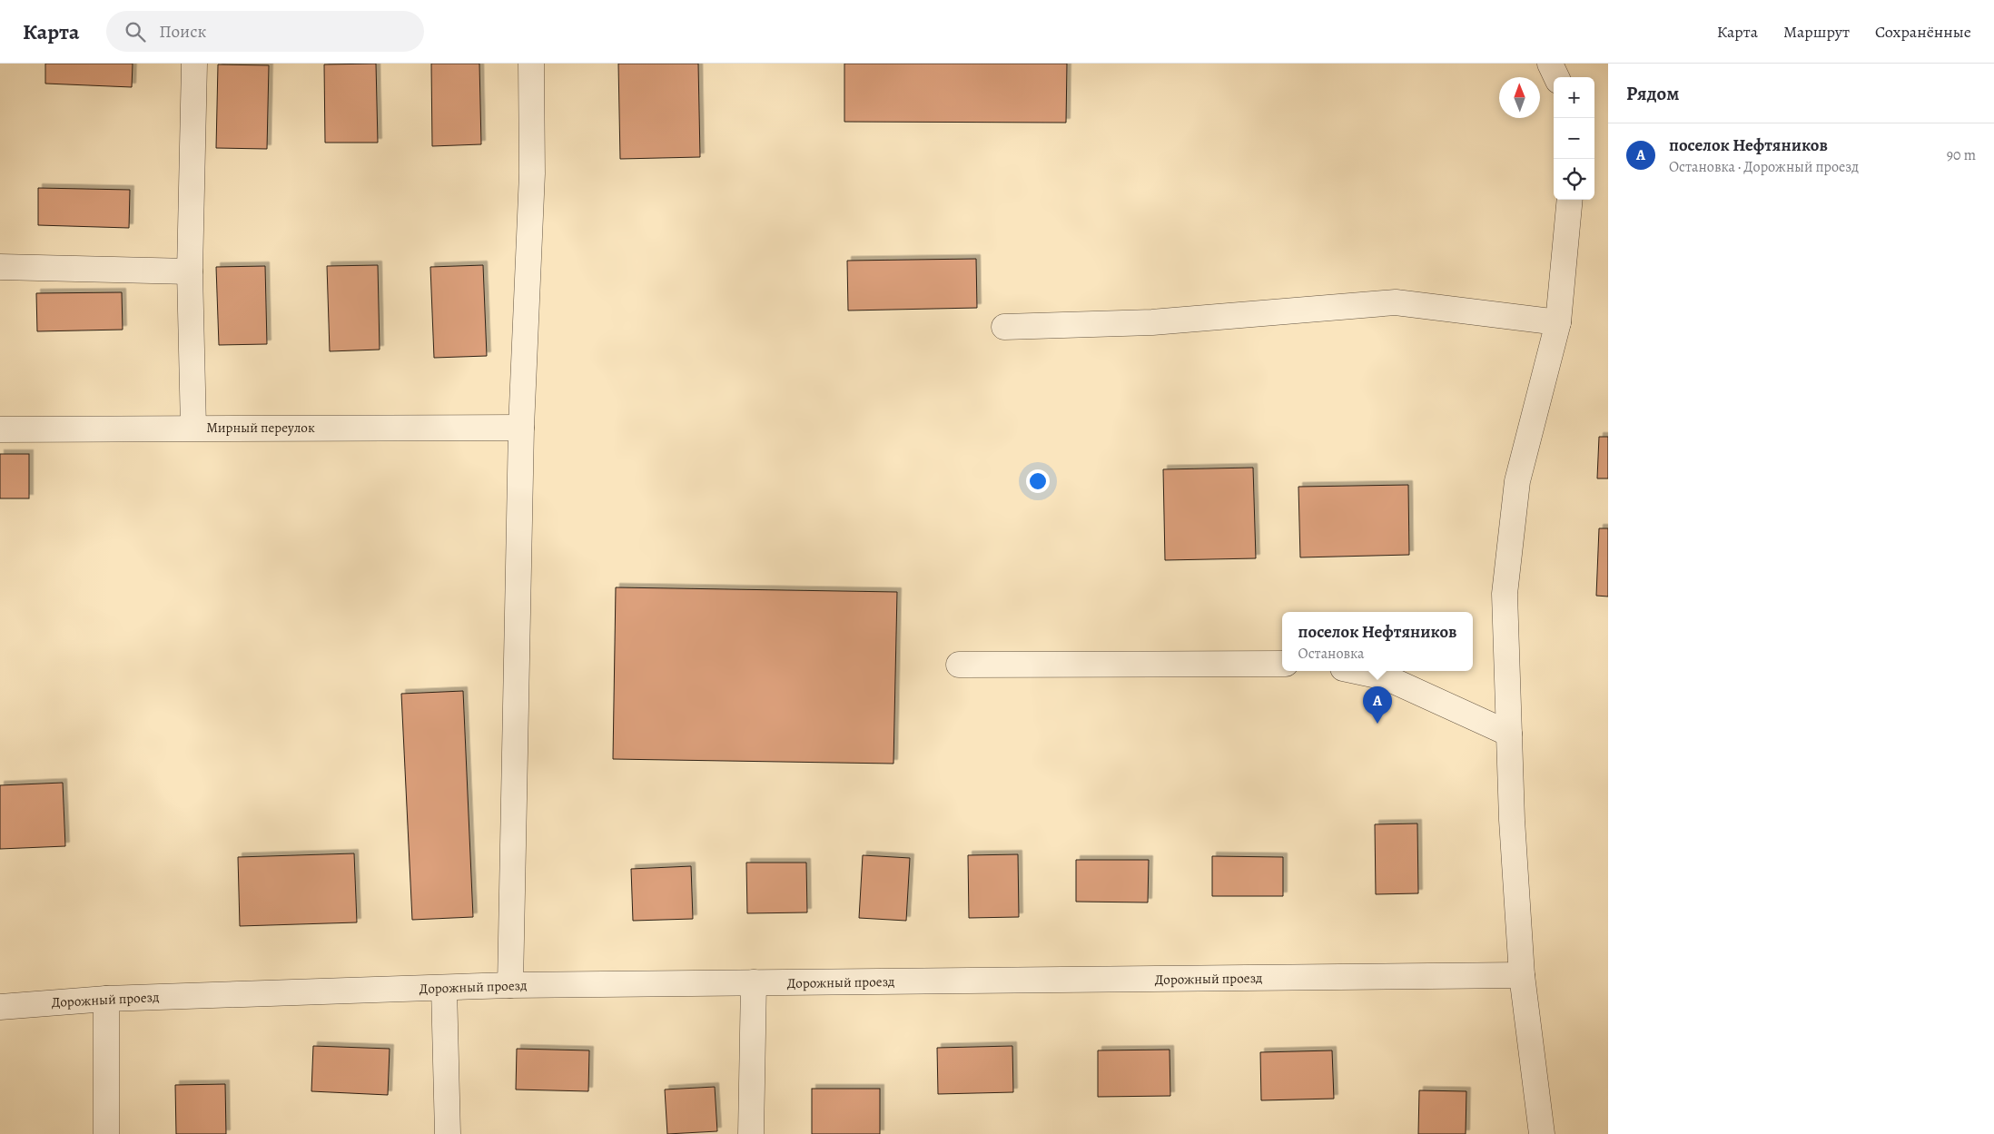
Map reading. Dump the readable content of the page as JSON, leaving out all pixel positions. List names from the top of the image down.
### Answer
{
  "streets": {
    "street": ["Мирный переулок", "Дорожный проезд"]
  },
  "north": "top",
  "page": {
    "header": "Карта",
    "search": "Поиск",
    "nav": ["Карта", "Маршрут", "Сохранённые"],
    "heading": "Рядом",
    "map_buttons": ["+", "−"],
    "list": [
      {
        "mark": "A",
        "name": "поселок Нефтяников",
        "note": "Остановка · Дорожный проезд",
        "value": "90 m"
      }
    ],
    "popup": ["поселок Нефтяников", "Остановка"],
    "pins": "A"
  }
}
